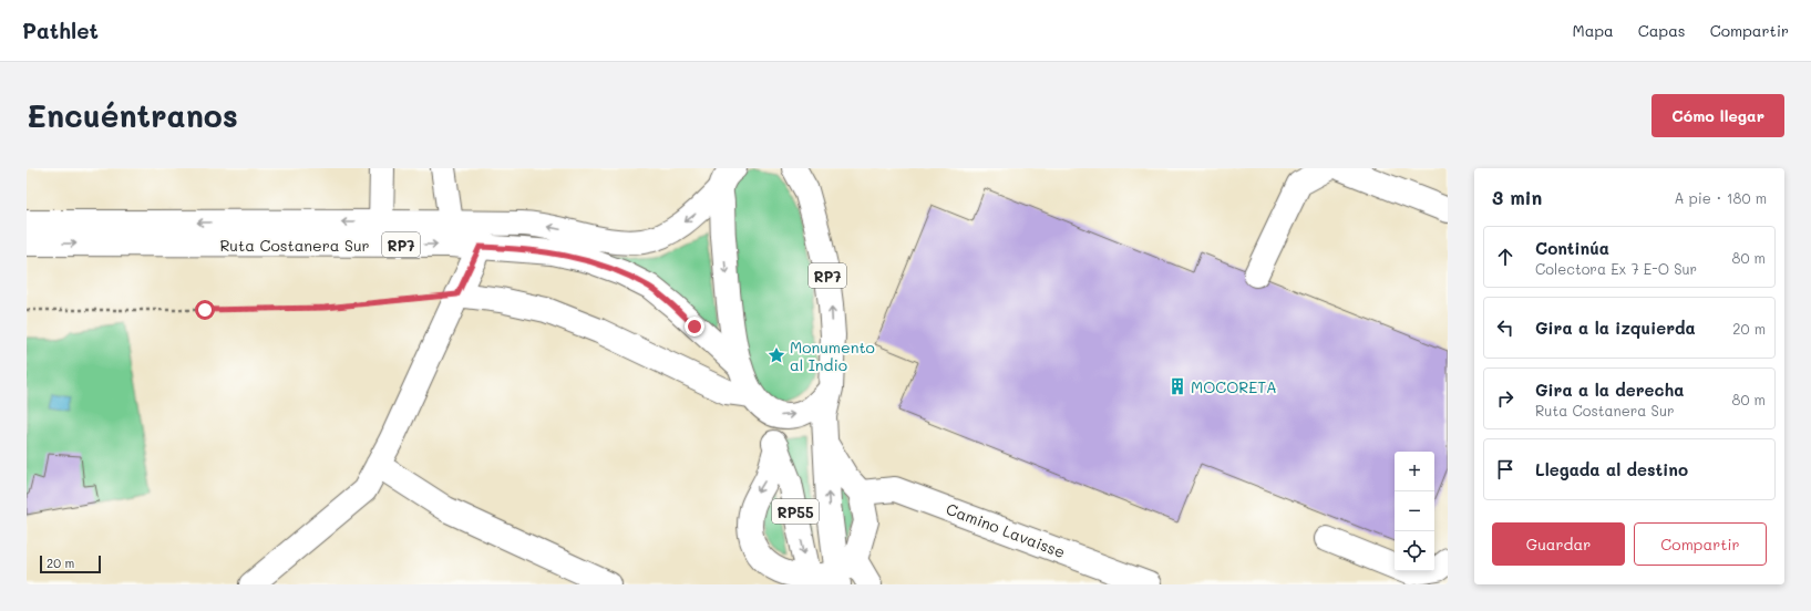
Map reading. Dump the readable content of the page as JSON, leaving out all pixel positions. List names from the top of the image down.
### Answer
{
  "streets": {
    "main road": [
      "Ruta Costanera Sur",
      "RP7",
      "RP55",
      "Camino Lavaisse"
    ]
  },
  "crossings": [
    ["Ruta Costanera Sur", "RP7"],
    ["RP7", "RP55"]
  ],
  "places": {
    "place": ["Monumento al Indio"],
    "building": ["MOCORETA"]
  },
  "scale_bar": "20 m",
  "page": {
    "header": "Pathlet",
    "nav": ["Mapa", "Capas", "Compartir"],
    "buttons": [
      "Cómo llegar",
      ["Guardar", "Compartir"]
    ],
    "title": "Encuéntranos",
    "heading": ["3 min", "A pie · 180 m"],
    "list": [
      ["Continúa", "Colectora Ex 7 E-O Sur", "80 m"],
      ["Gira a la izquierda", "20 m"],
      ["Gira a la derecha", "Ruta Costanera Sur", "80 m"],
      "Llegada al destino"
    ],
    "map_buttons": ["+", "−"],
    "scale": "20 m"
  }
}
